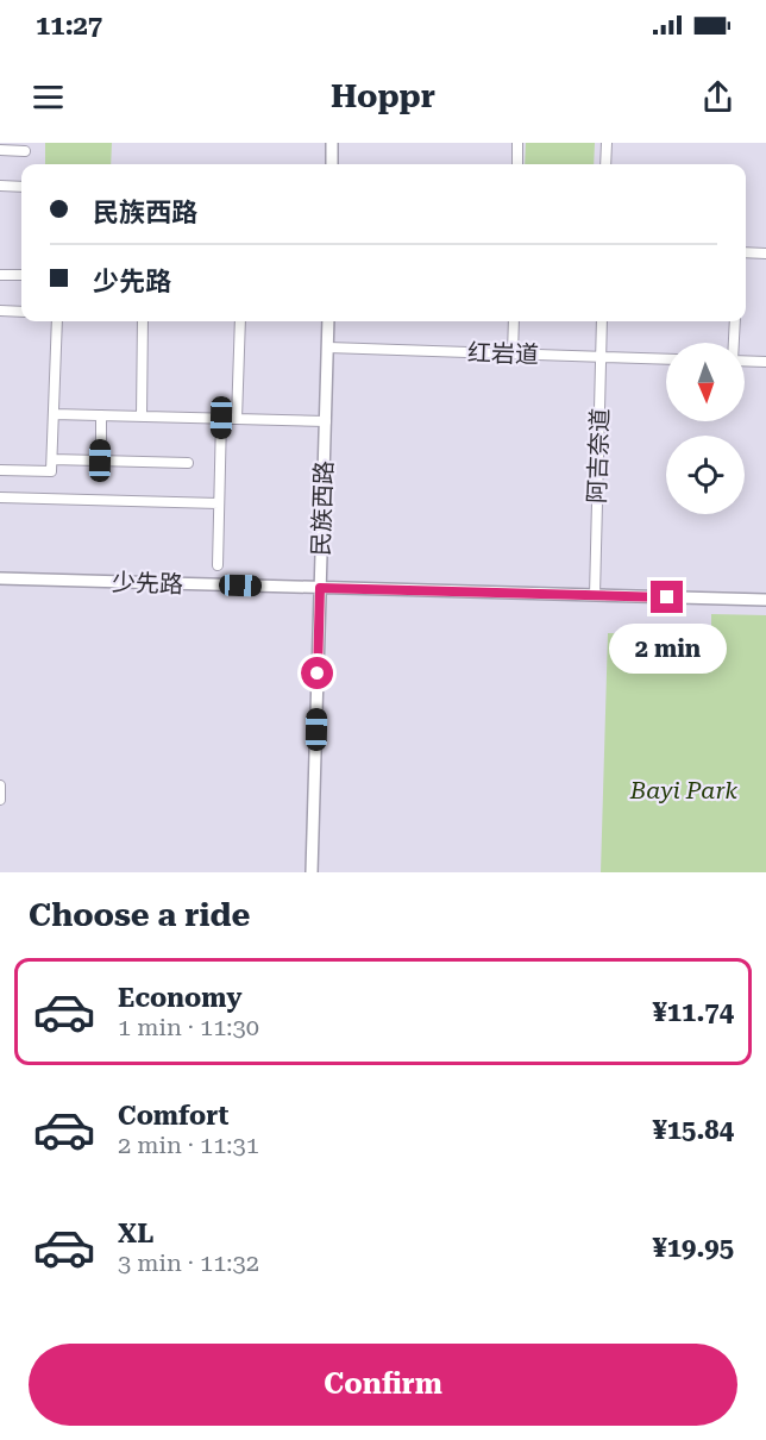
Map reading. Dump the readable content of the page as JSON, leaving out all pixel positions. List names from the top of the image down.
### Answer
{
  "streets": {
    "main road": ["民族西路", "少先路"],
    "street": ["红岩道", "阿吉奈道"]
  },
  "crossings": [
    ["红岩道", "阿吉奈道"],
    ["红岩道", "民族西路"],
    ["阿吉奈道", "少先路"],
    ["民族西路", "少先路"]
  ],
  "parks": ["Bayi Park"],
  "north": "bottom",
  "page": {
    "status": "11:27",
    "header": "Hoppr",
    "banner": ["民族西路", "少先路"],
    "bubble": "2 min",
    "heading": "Choose a ride",
    "list": [
      {
        "name": "Economy",
        "note": "1 min · 11:30",
        "value": "¥11.74"
      },
      {
        "name": "Comfort",
        "note": "2 min · 11:31",
        "value": "¥15.84"
      },
      {
        "name": "XL",
        "note": "3 min · 11:32",
        "value": "¥19.95"
      }
    ],
    "buttons": "Confirm"
  }
}
